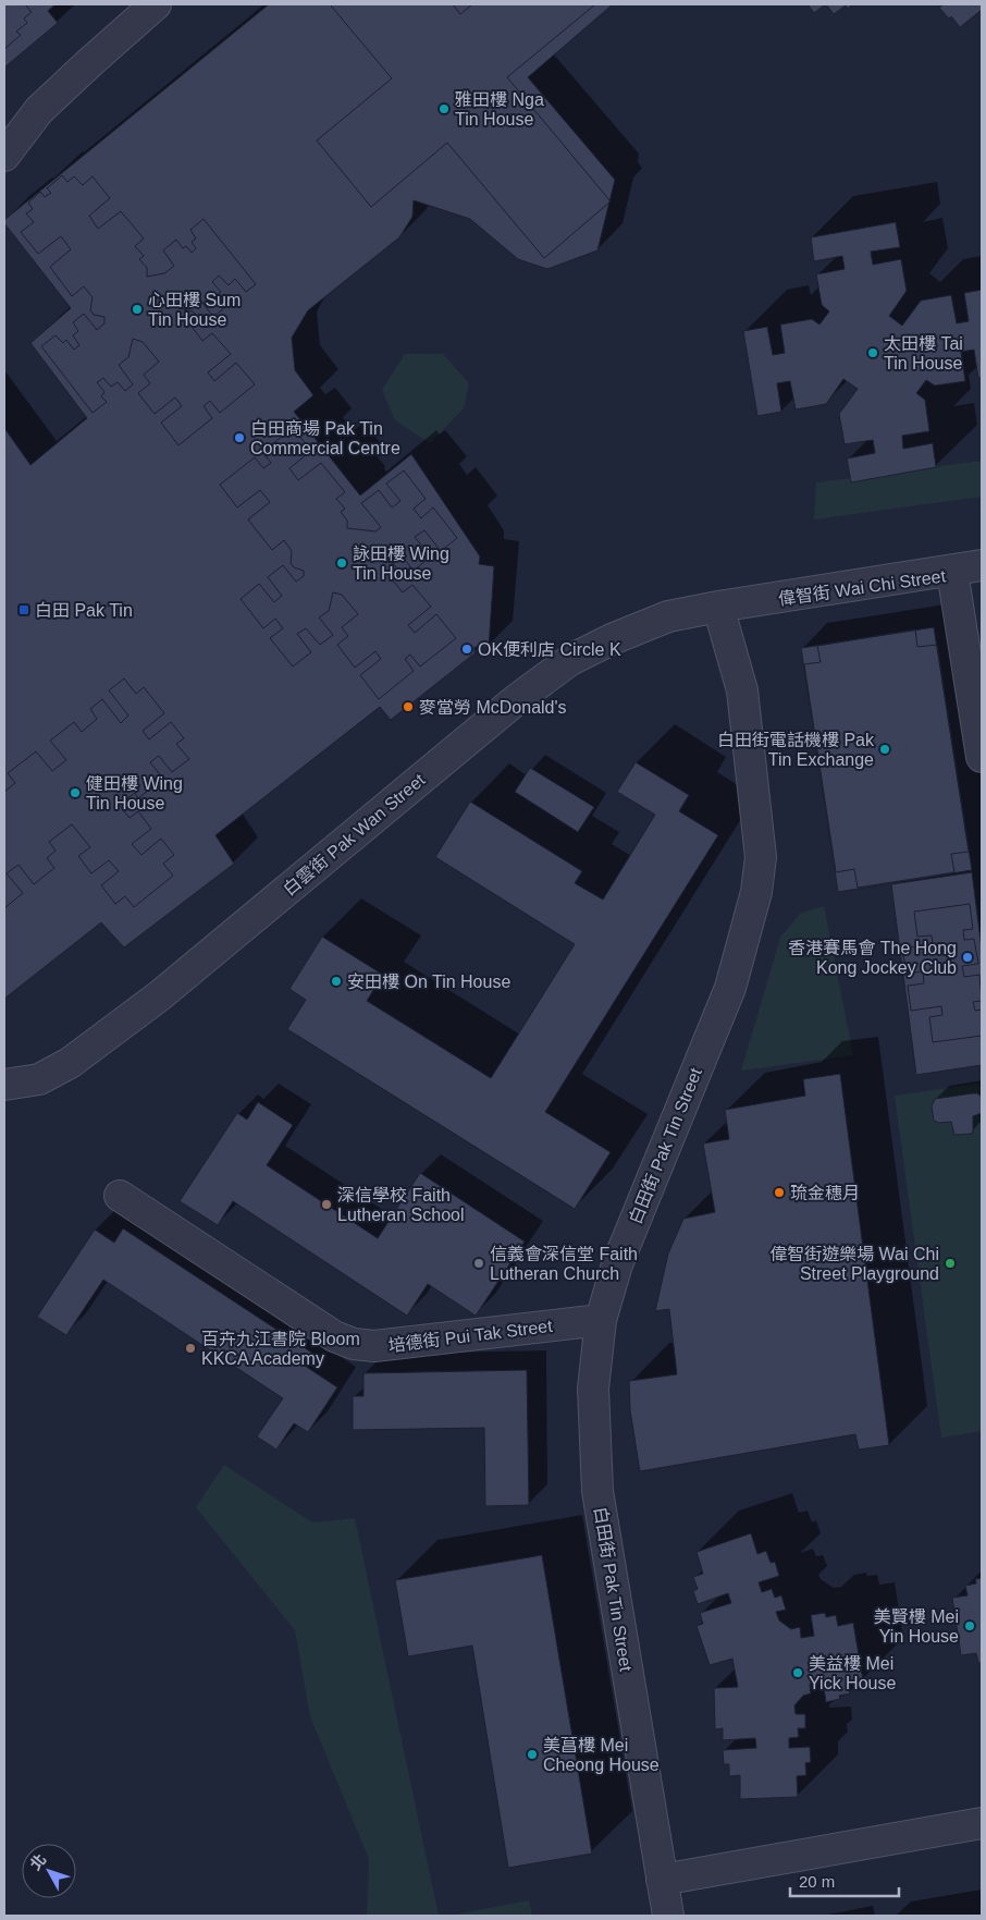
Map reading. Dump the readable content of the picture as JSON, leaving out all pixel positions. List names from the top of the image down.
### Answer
{
  "streets": {
    "street": [
      "偉智街 Wai Chi Street",
      "白雲街 Pak Wan Street",
      "白田街 Pak Tin Street",
      "培德街 Pui Tak Street"
    ]
  },
  "crossings": [
    ["偉智街 Wai Chi Street", "白雲街 Pak Wan Street"],
    ["偉智街 Wai Chi Street", "白田街 Pak Tin Street"],
    ["白雲街 Pak Wan Street", "白田街 Pak Tin Street"],
    ["白田街 Pak Tin Street", "培德街 Pui Tak Street"]
  ],
  "places": {
    "other": [
      "雅田樓 Nga Tin House",
      "心田樓 Sum Tin House",
      "太田樓 Tai Tin House",
      "白田商場 Pak Tin Commercial Centre",
      "詠田樓 Wing Tin House",
      "OK便利店 Circle K",
      "麥當勞 McDonald's",
      "白田街電話機樓 Pak Tin Exchange",
      "健田樓 Wing Tin House",
      "香港賽馬會 The Hong Kong Jockey Club",
      "安田樓 On Tin House",
      "琉金穗月",
      "深信學校 Faith Lutheran School",
      "信義會深信堂 Faith Lutheran Church",
      "偉智街遊樂場 Wai Chi Street Playground",
      "百卉九江書院 Bloom KKCA Academy",
      "美賢樓 Mei Yin House",
      "美益樓 Mei Yick House",
      "美菖樓 Mei Cheong House"
    ],
    "transit": ["白田 Pak Tin"]
  },
  "scale_bar": "20 m",
  "north": "top left"
}
